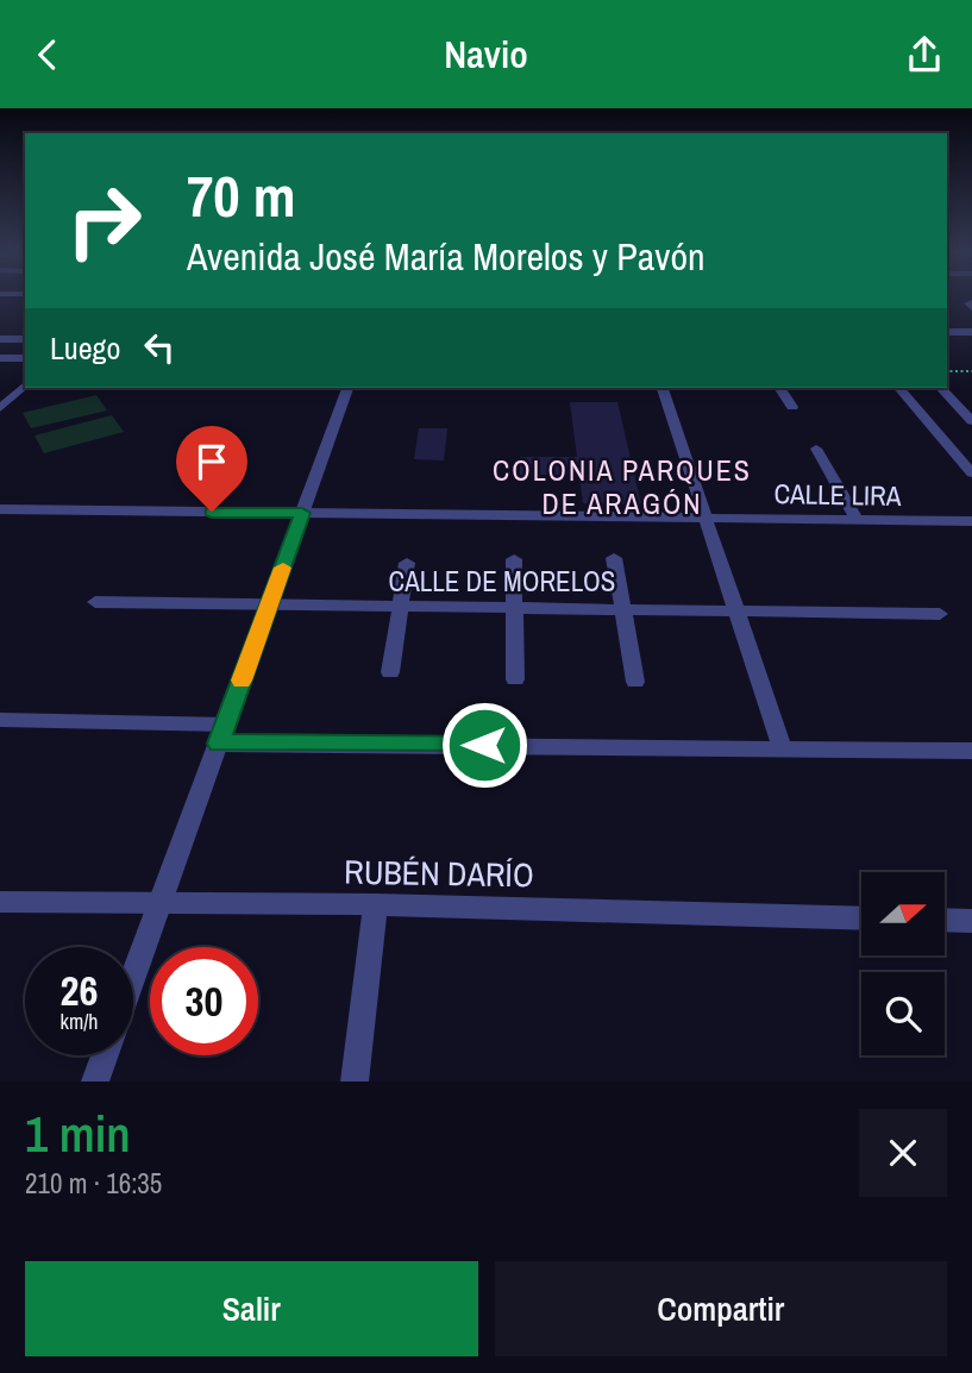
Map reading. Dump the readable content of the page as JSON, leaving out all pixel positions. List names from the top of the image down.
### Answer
{
  "streets": {
    "street": ["CALLE LIRA", "CALLE DE MORELOS", "RUBÉN DARÍO"]
  },
  "districts": ["COLONIA PARQUES DE ARAGÓN"],
  "north": "right",
  "page": {
    "header": "Navio",
    "turn": ["70 m", "Avenida José María Morelos y Pavón"],
    "then": "Luego",
    "speed": "26 km/h",
    "limit": "30",
    "heading": ["1 min", "210 m · 16:35"],
    "buttons": ["Salir", "Compartir"]
  }
}
